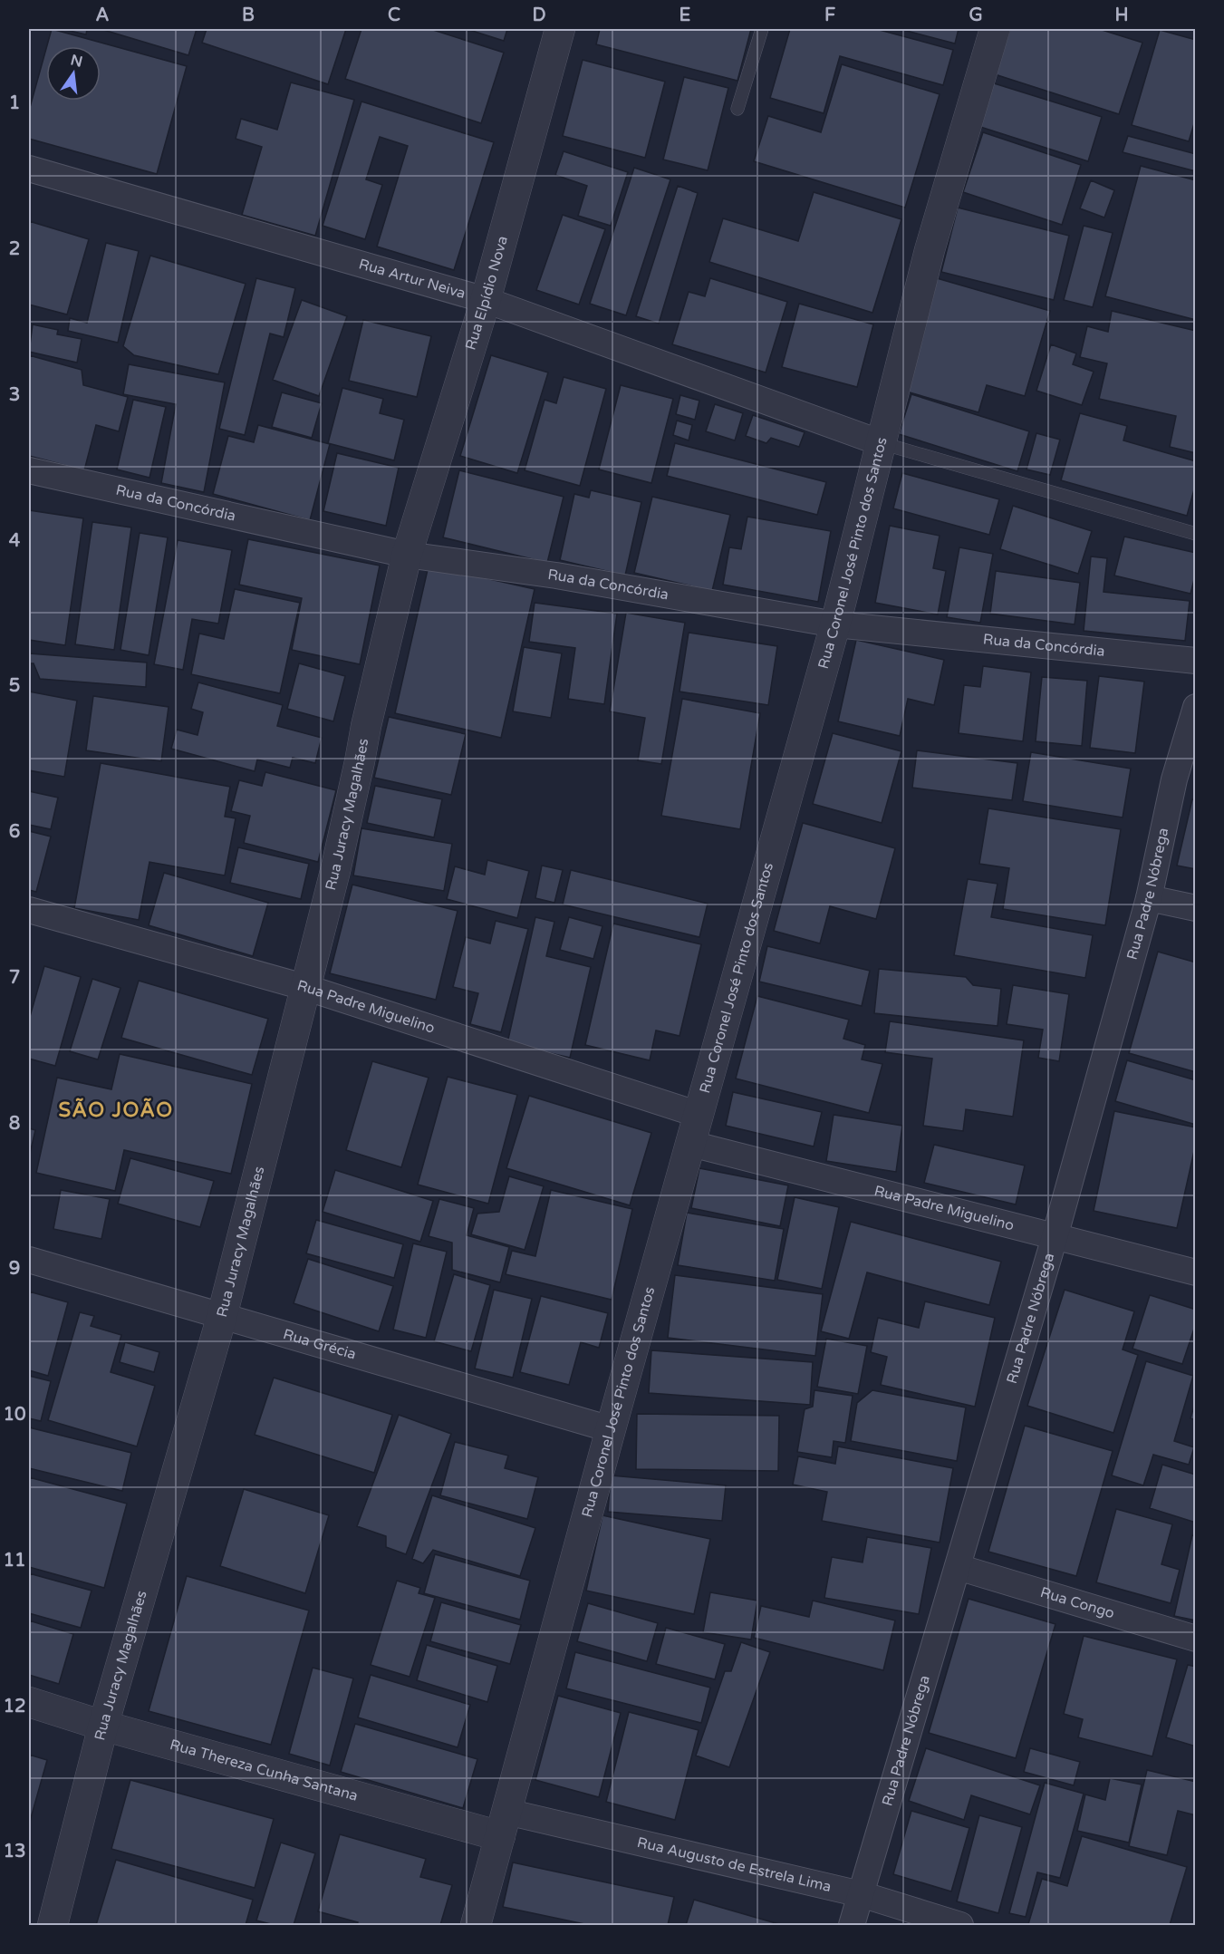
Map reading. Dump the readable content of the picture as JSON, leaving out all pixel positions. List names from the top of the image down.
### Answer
{
  "streets": {
    "street": [
      "Rua Artur Neiva",
      "Rua Elpídio Nova",
      "Rua da Concórdia",
      "Rua Coronel José Pinto dos Santos",
      "Rua Juracy Magalhães",
      "Rua Padre Nóbrega",
      "Rua Padre Miguelino",
      "Rua Grécia",
      "Rua Congo",
      "Rua Thereza Cunha Santana",
      "Rua Augusto de Estrela Lima"
    ]
  },
  "crossings": [
    ["Rua Artur Neiva", "Rua Elpídio Nova"],
    ["Rua Artur Neiva", "Rua Coronel José Pinto dos Santos"],
    ["Rua Elpídio Nova", "Rua da Concórdia"],
    ["Rua Elpídio Nova", "Rua Juracy Magalhães"],
    ["Rua da Concórdia", "Rua Coronel José Pinto dos Santos"],
    ["Rua da Concórdia", "Rua Juracy Magalhães"],
    ["Rua Coronel José Pinto dos Santos", "Rua Padre Miguelino"],
    ["Rua Coronel José Pinto dos Santos", "Rua Grécia"],
    ["Rua Coronel José Pinto dos Santos", "Rua Thereza Cunha Santana"],
    ["Rua Coronel José Pinto dos Santos", "Rua Augusto de Estrela Lima"],
    ["Rua Juracy Magalhães", "Rua Padre Miguelino"],
    ["Rua Juracy Magalhães", "Rua Grécia"],
    ["Rua Juracy Magalhães", "Rua Thereza Cunha Santana"],
    ["Rua Padre Nóbrega", "Rua Padre Miguelino"],
    ["Rua Padre Nóbrega", "Rua Congo"],
    ["Rua Padre Nóbrega", "Rua Augusto de Estrela Lima"],
    ["Rua Thereza Cunha Santana", "Rua Augusto de Estrela Lima"]
  ],
  "districts": ["SÃO JOÃO"],
  "north": "top",
  "grid": {
    "columns": [
      "A",
      "B",
      "C",
      "D",
      "E",
      "F",
      "G",
      "H"
    ],
    "rows": [
      "1",
      "2",
      "3",
      "4",
      "5",
      "6",
      "7",
      "8",
      "9",
      "10",
      "11",
      "12",
      "13"
    ]
  }
}
